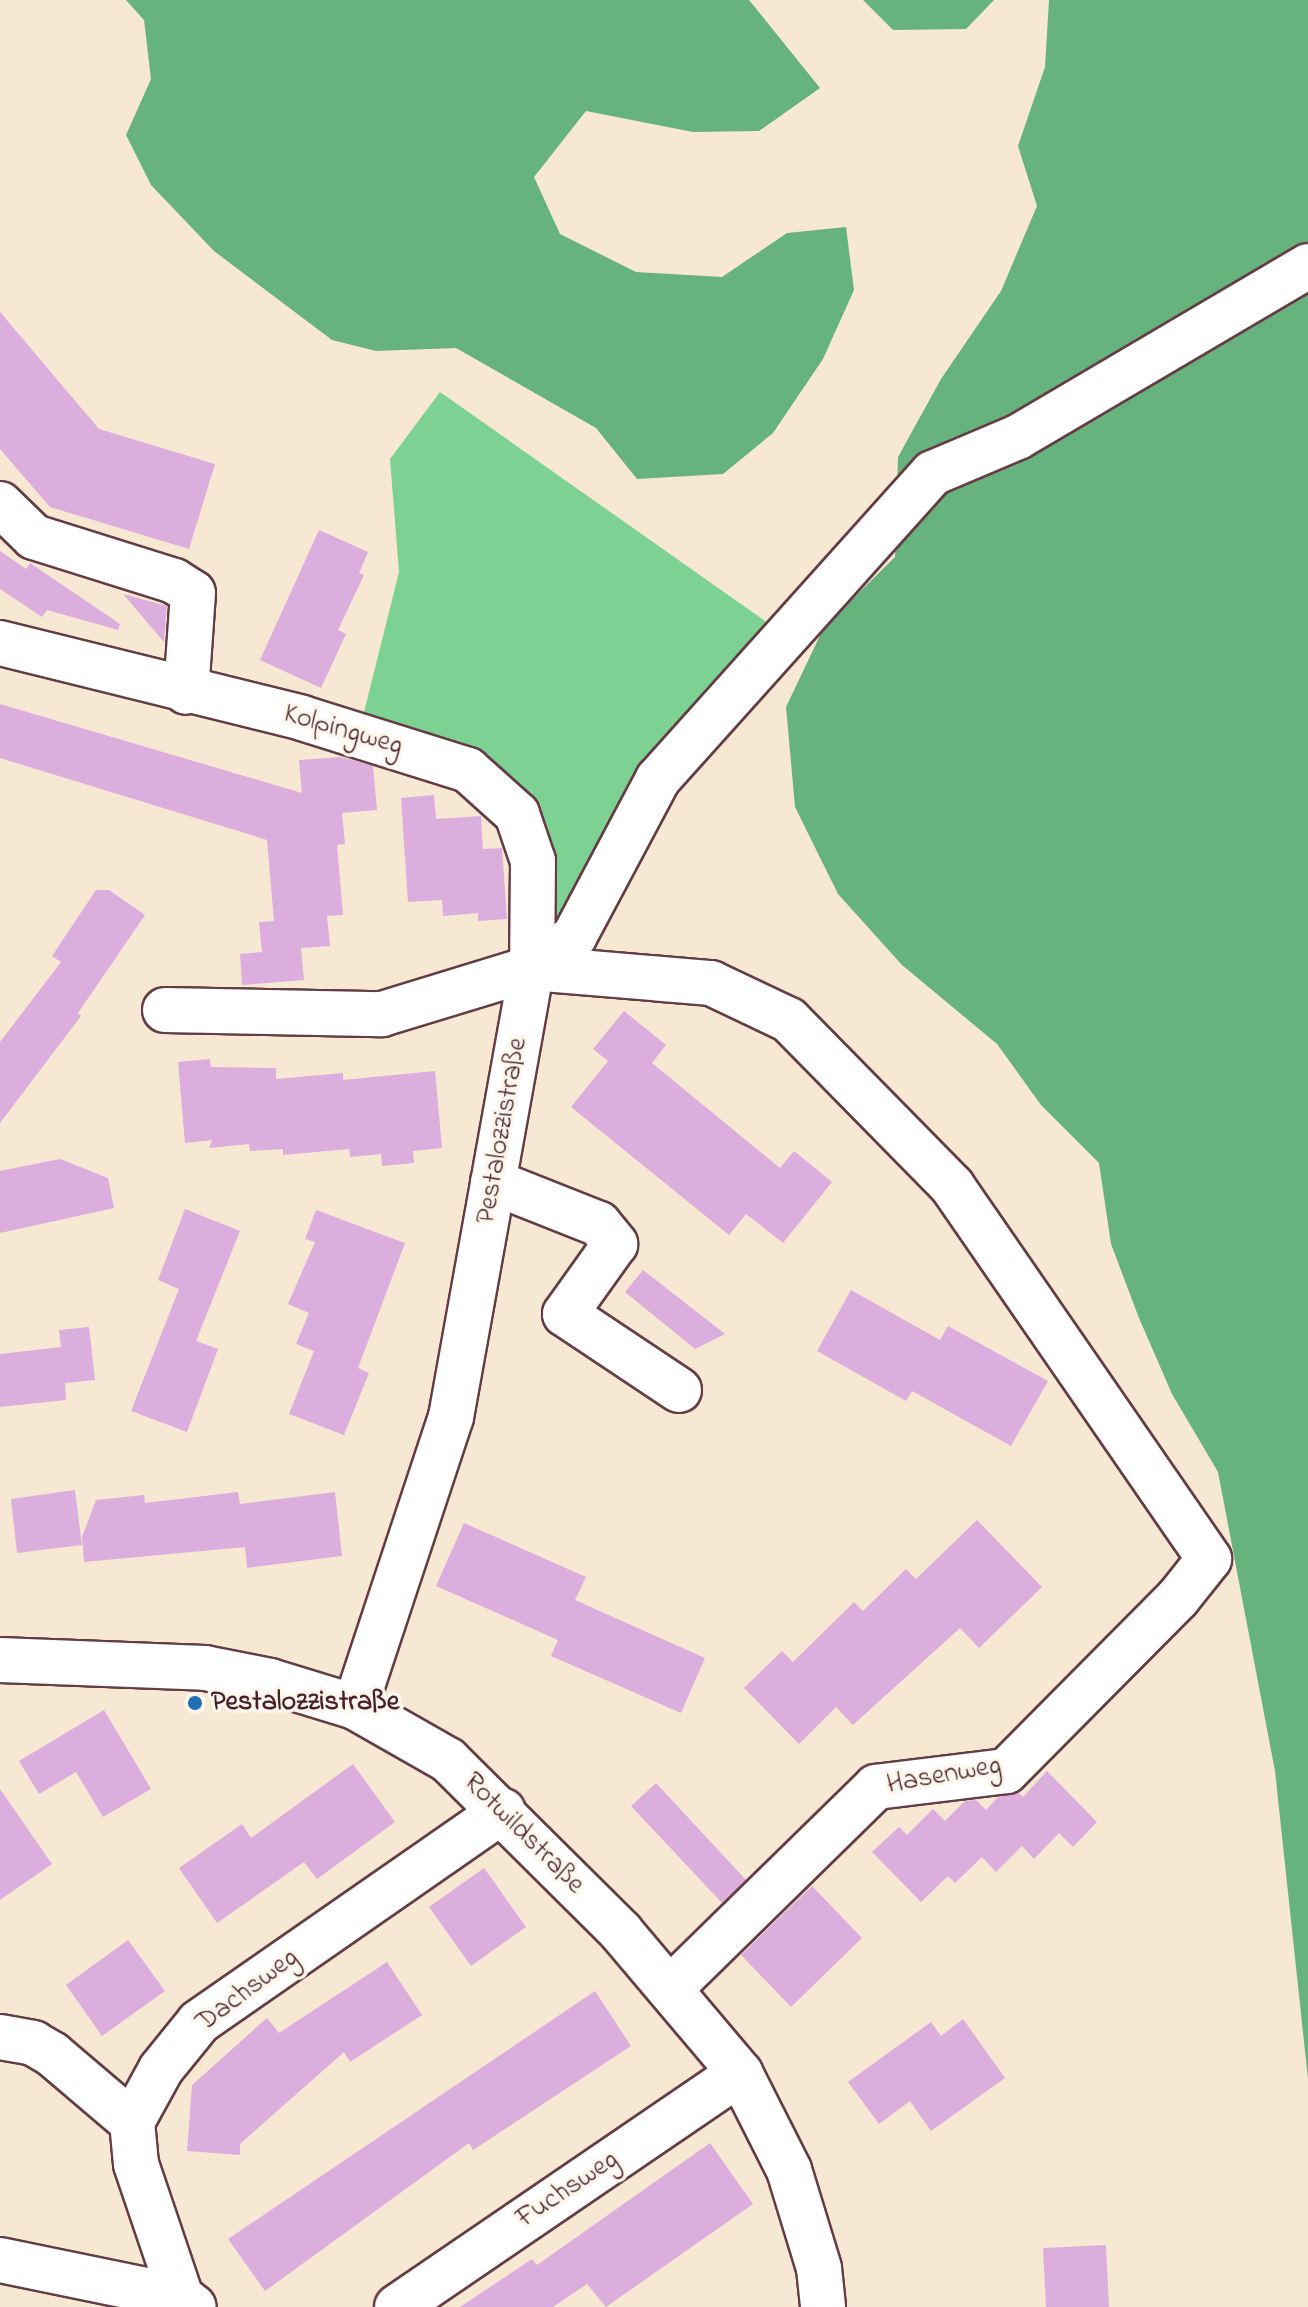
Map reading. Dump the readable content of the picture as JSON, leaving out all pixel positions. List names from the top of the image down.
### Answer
{
  "streets": {
    "street": [
      "Kolpingweg",
      "Pestalozzistraße",
      "Hasenweg",
      "Rotwildstraße",
      "Dachsweg",
      "Fuchsweg"
    ]
  },
  "crossings": [
    ["Kolpingweg", "Pestalozzistraße"],
    ["Kolpingweg", "Hasenweg"],
    ["Pestalozzistraße", "Hasenweg"],
    ["Pestalozzistraße", "Rotwildstraße"],
    ["Hasenweg", "Rotwildstraße"],
    ["Rotwildstraße", "Dachsweg"],
    ["Rotwildstraße", "Fuchsweg"]
  ],
  "places": ["Pestalozzistraße"]
}
